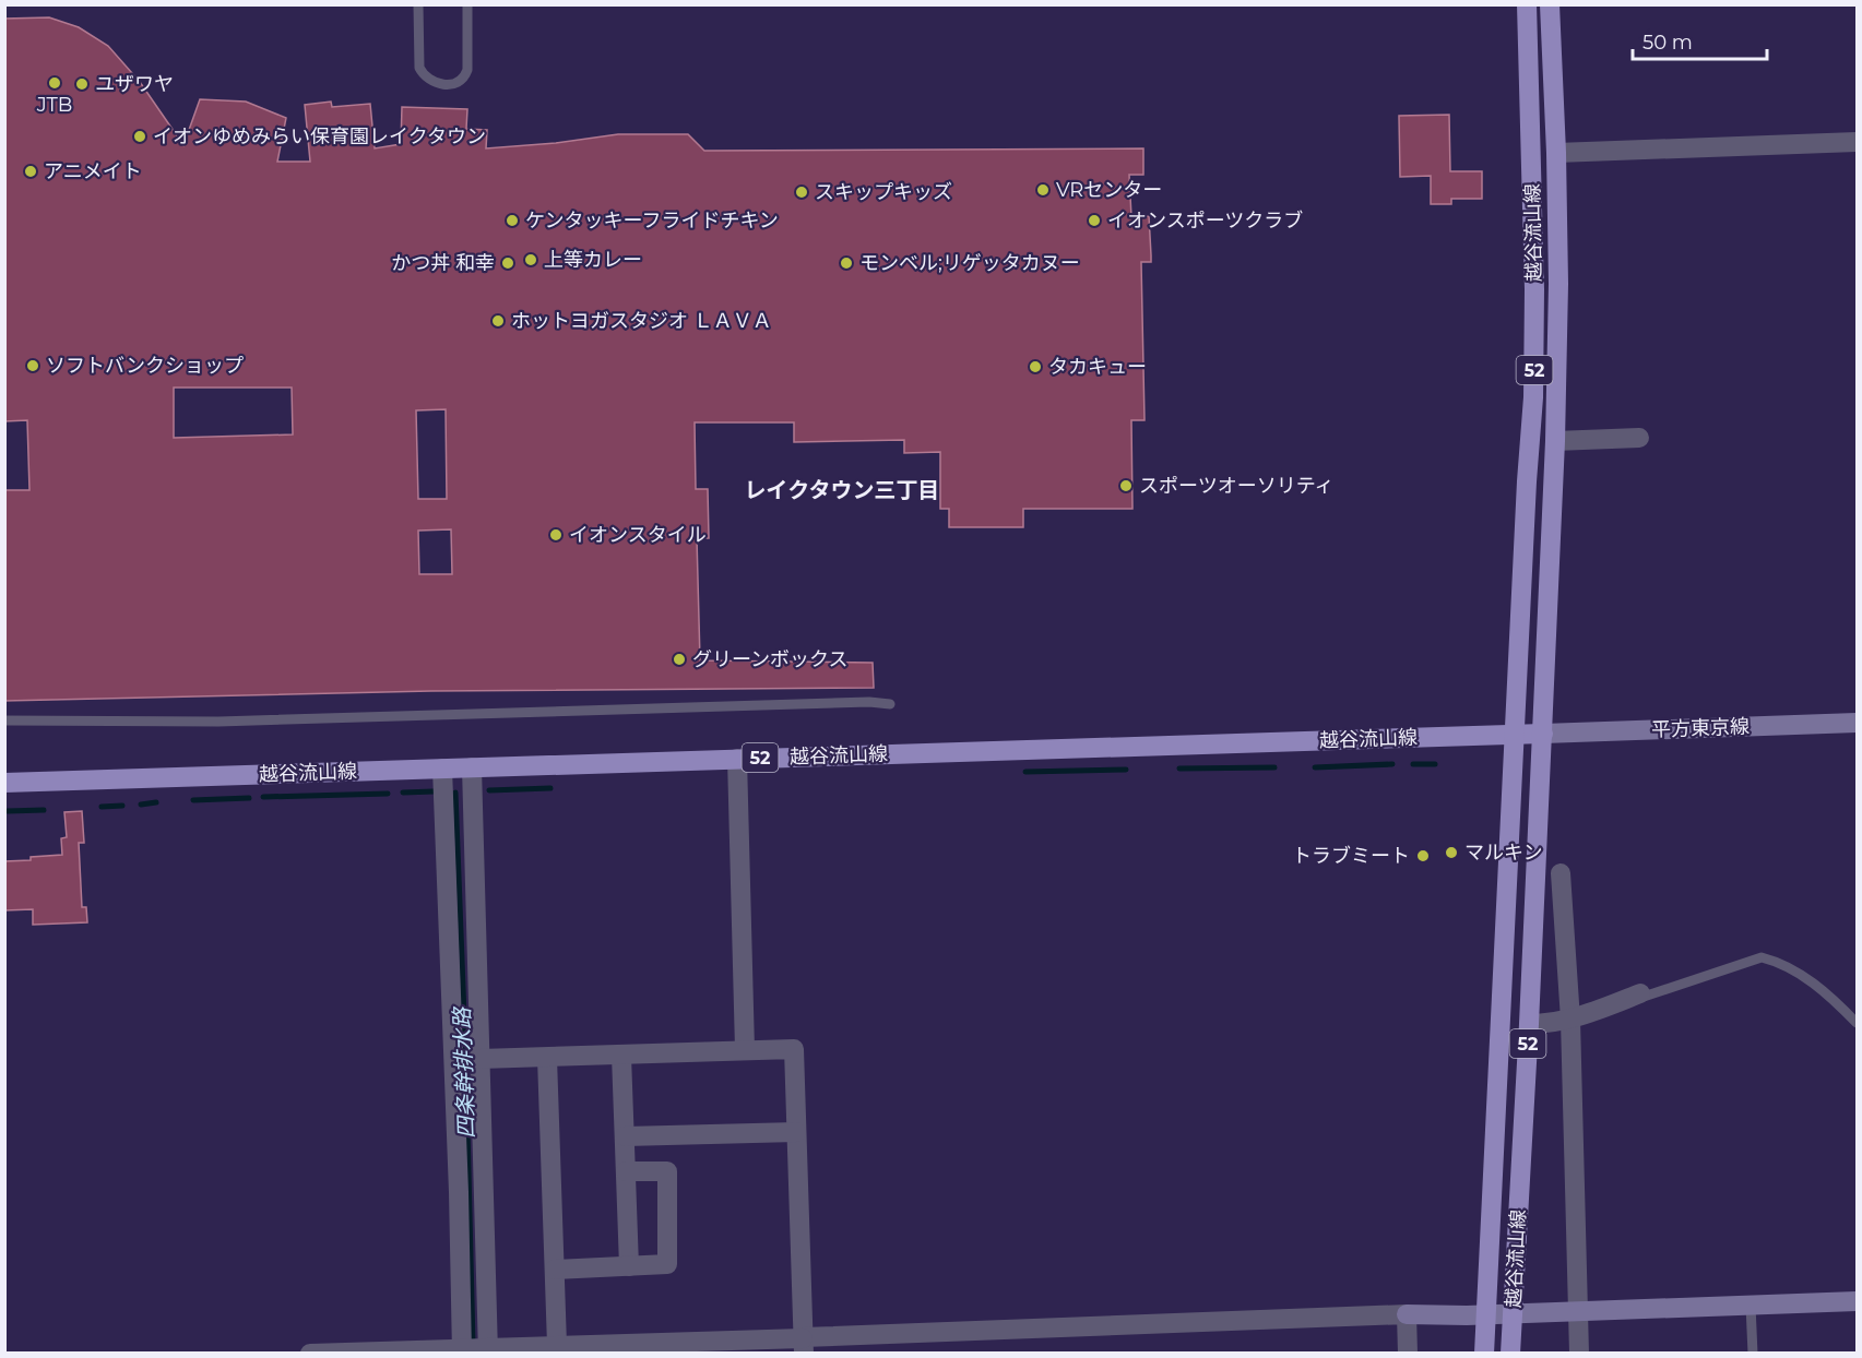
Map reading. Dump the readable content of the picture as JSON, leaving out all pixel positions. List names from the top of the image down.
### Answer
{
  "streets": {
    "main road": ["越谷流山線", "52"],
    "street": ["平方東京線"]
  },
  "crossings": [
    ["越谷流山線", "平方東京線"]
  ],
  "districts": ["レイクタウン三丁目"],
  "water": ["四条幹排水路"],
  "places": [
    "JTB",
    "ユザワヤ",
    "イオンゆめみらい保育園レイクタウン",
    "アニメイト",
    "VRセンター",
    "スキップキッズ",
    "ケンタッキーフライドチキン",
    "イオンスポーツクラブ",
    "上等カレー",
    "かつ丼 和幸",
    "モンベル;リゲッタカヌー",
    "ホットヨガスタジオ ＬＡＶＡ",
    "ソフトバンクショップ",
    "タカキュー",
    "スポーツオーソリティ",
    "イオンスタイル",
    "グリーンボックス",
    "マルキン",
    "トラブミート"
  ],
  "scale_bar": "50 m"
}
